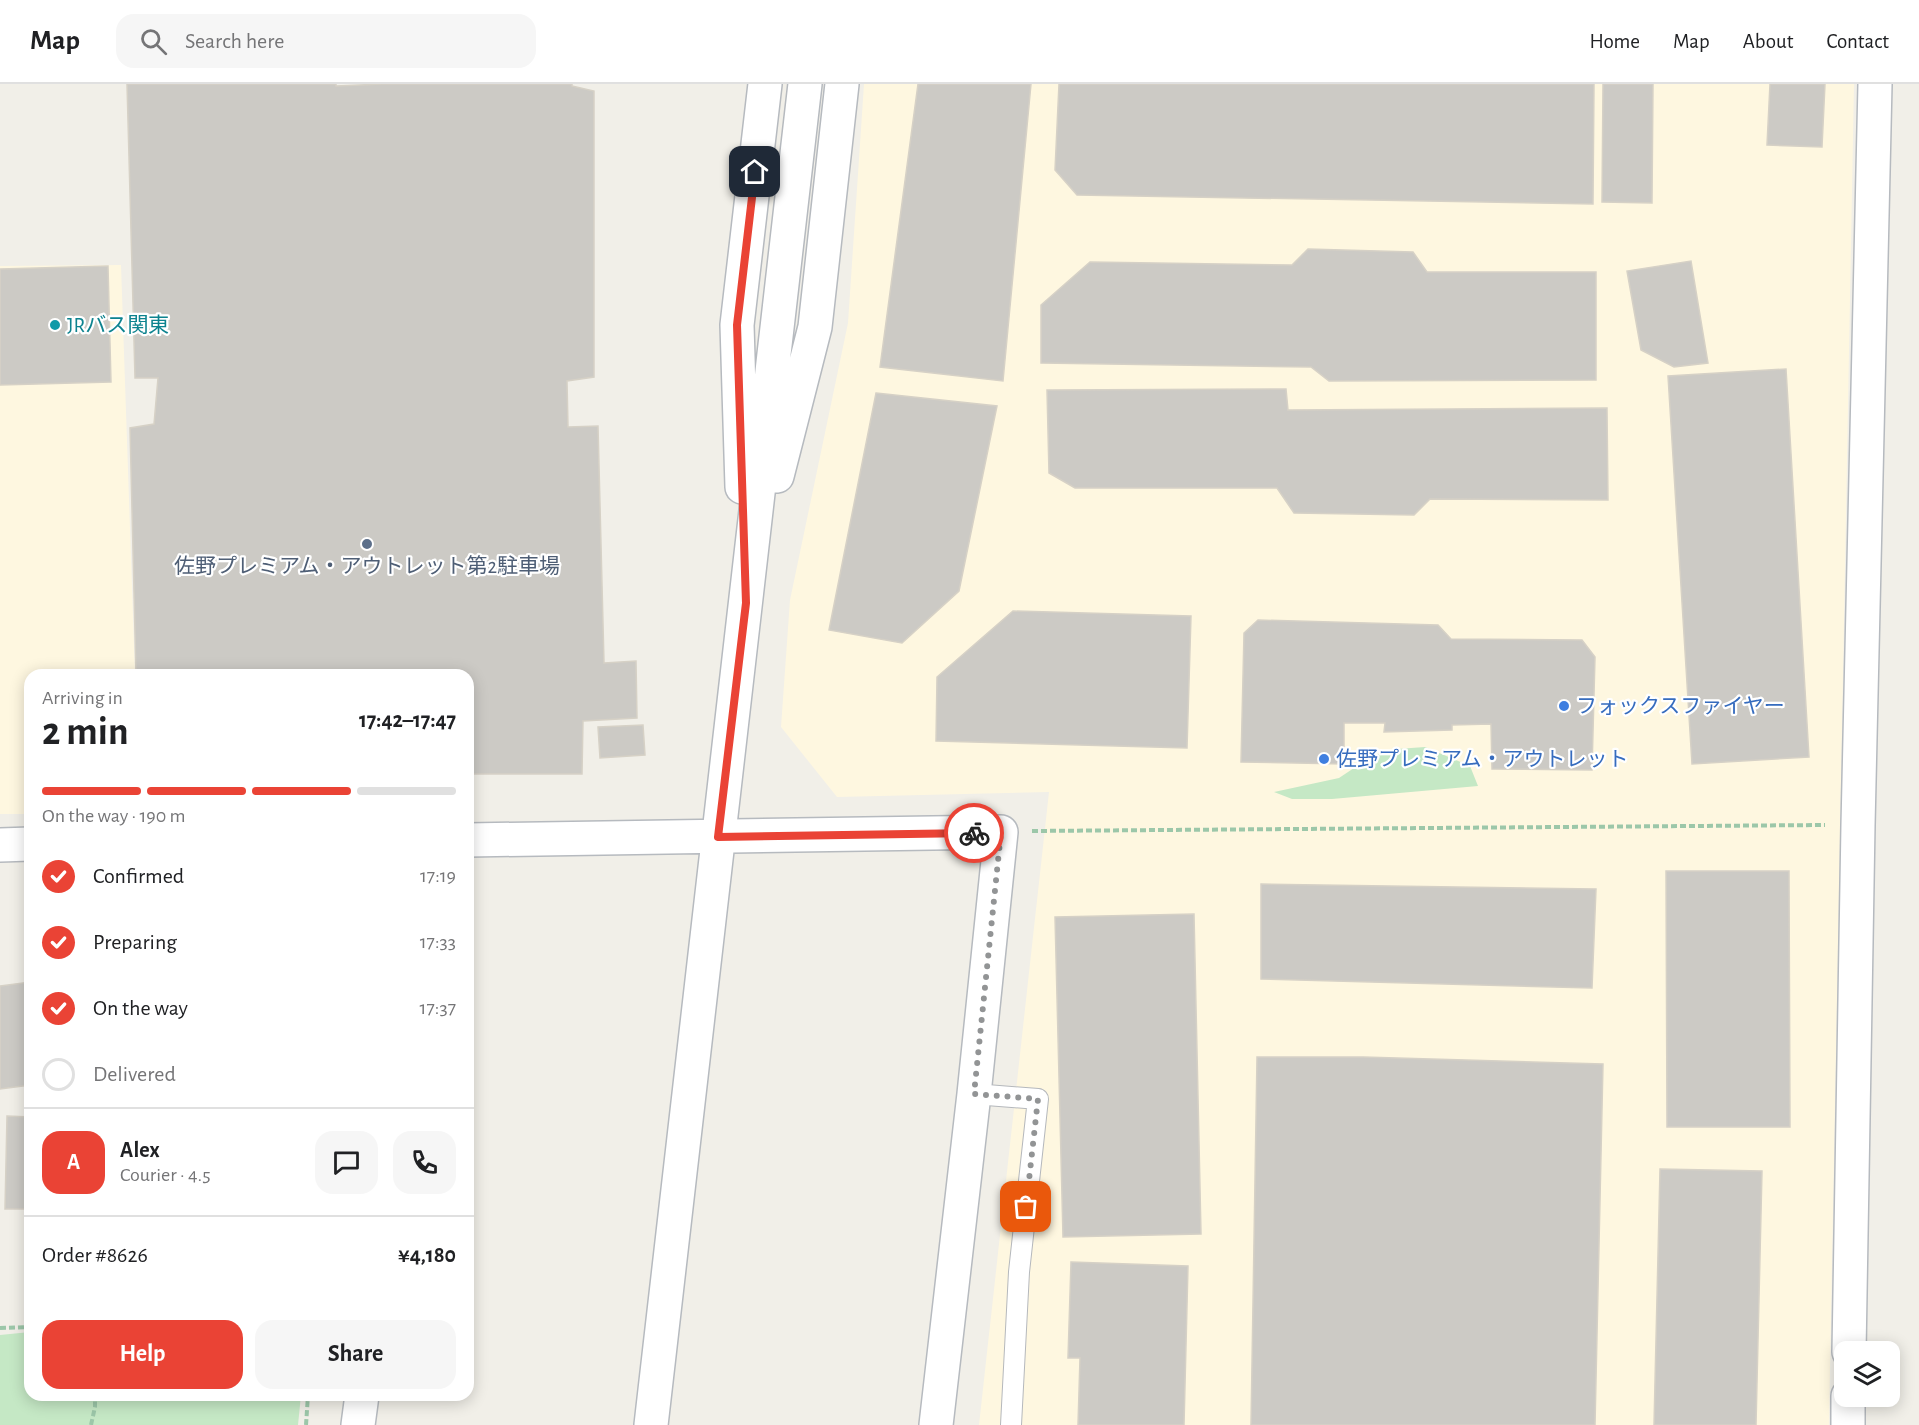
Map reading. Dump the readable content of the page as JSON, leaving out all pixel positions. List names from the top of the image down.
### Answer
{
  "places": [
    "JRバス関東",
    "佐野プレミアム・アウトレット第2駐車場",
    "フォックスファイヤー",
    "佐野プレミアム・アウトレット"
  ],
  "page": {
    "header": "Map",
    "search": "Search here",
    "nav": [
      "Home",
      "Map",
      "About",
      "Contact"
    ],
    "heading": ["2 min", "Arriving in", "17:42–17:47"],
    "panel": [
      "Alex",
      "Courier · 4.5",
      "Order #8626",
      "¥4,180"
    ],
    "bar": "On the way · 190 m",
    "list": [
      ["Confirmed", "17:19"],
      ["Preparing", "17:33"],
      ["On the way", "17:37"],
      "Delivered"
    ],
    "round": "A",
    "buttons": ["Help", "Share"]
  }
}
